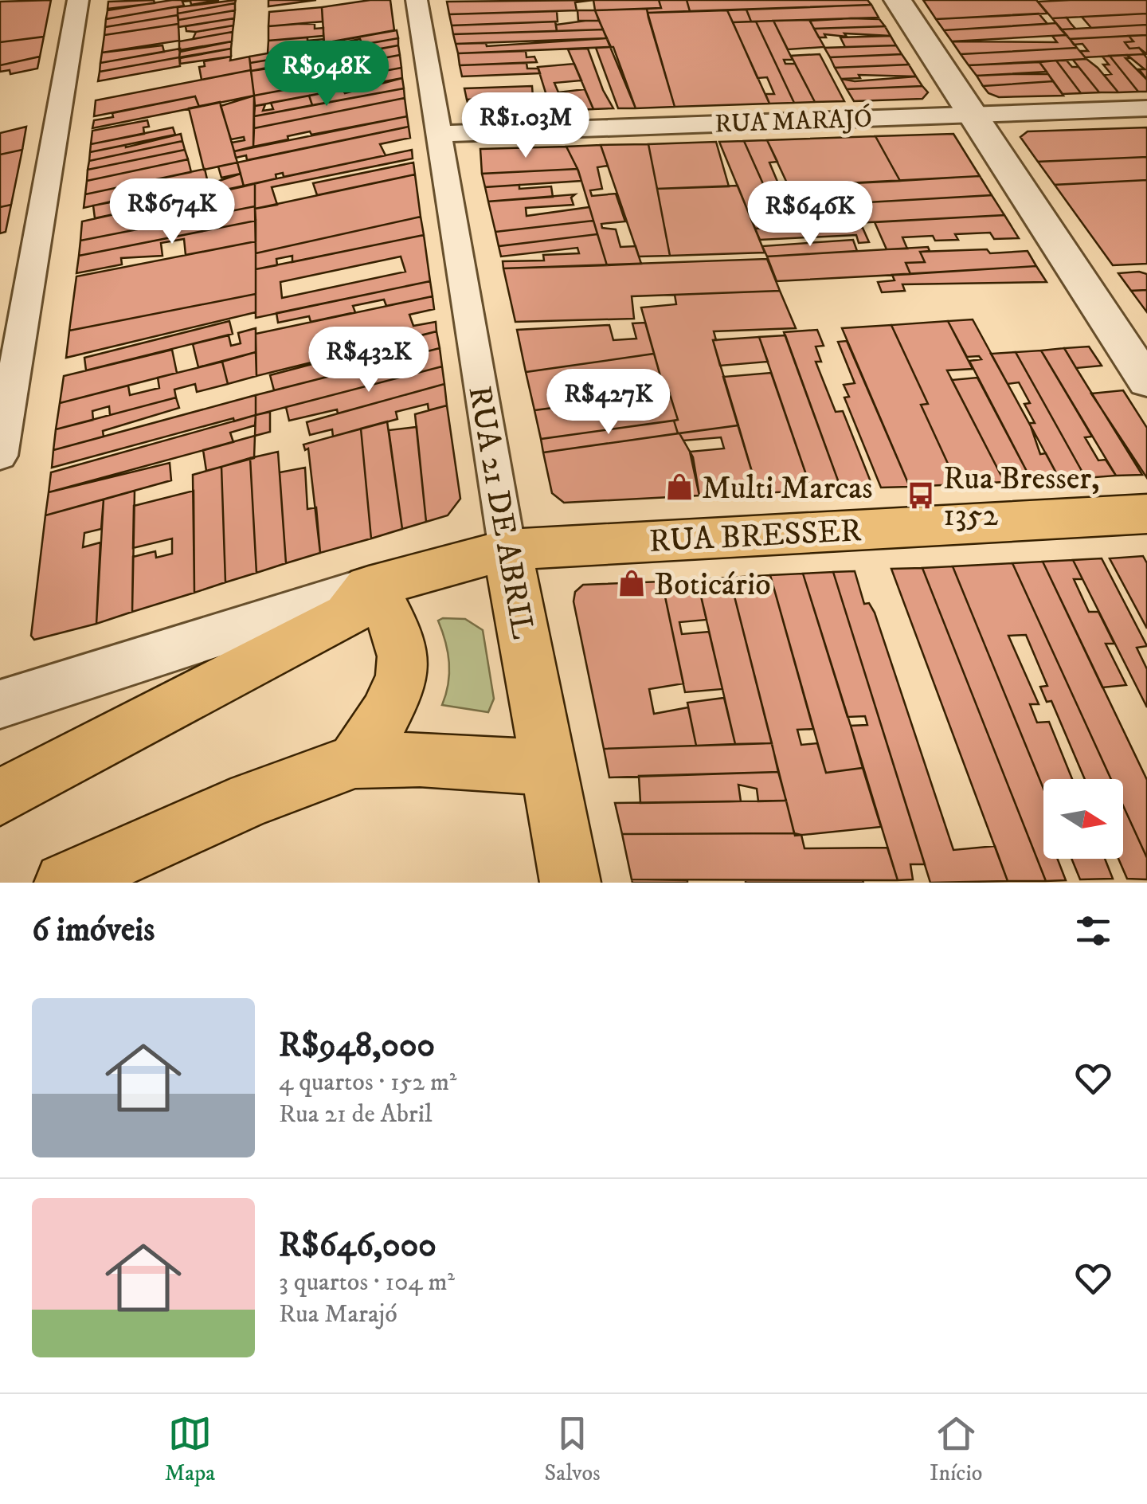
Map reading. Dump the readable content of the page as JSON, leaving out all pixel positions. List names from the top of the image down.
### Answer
{
  "streets": {
    "main road": ["RUA 21 DE ABRIL", "RUA BRESSER"],
    "street": ["RUA MARAJÓ"]
  },
  "crossings": [
    ["RUA MARAJÓ", "RUA 21 DE ABRIL"],
    ["RUA 21 DE ABRIL", "RUA BRESSER"]
  ],
  "places": {
    "shop": ["Multi Marcas", "Boticário"],
    "bus stop": ["Rua Bresser, 1352"]
  },
  "north": "right",
  "page": {
    "price": [
      "R$948K",
      "R$1.03M",
      "R$674K",
      "R$646K",
      "R$432K",
      "R$427K"
    ],
    "heading": "6 imóveis",
    "list": [
      {
        "name": "R$948,000",
        "note": "4 quartos · 152 m² · Rua 21 de Abril"
      },
      {
        "name": "R$646,000",
        "note": "3 quartos · 104 m² · Rua Marajó"
      }
    ],
    "tabs": ["Mapa", "Salvos", "Início"]
  }
}
